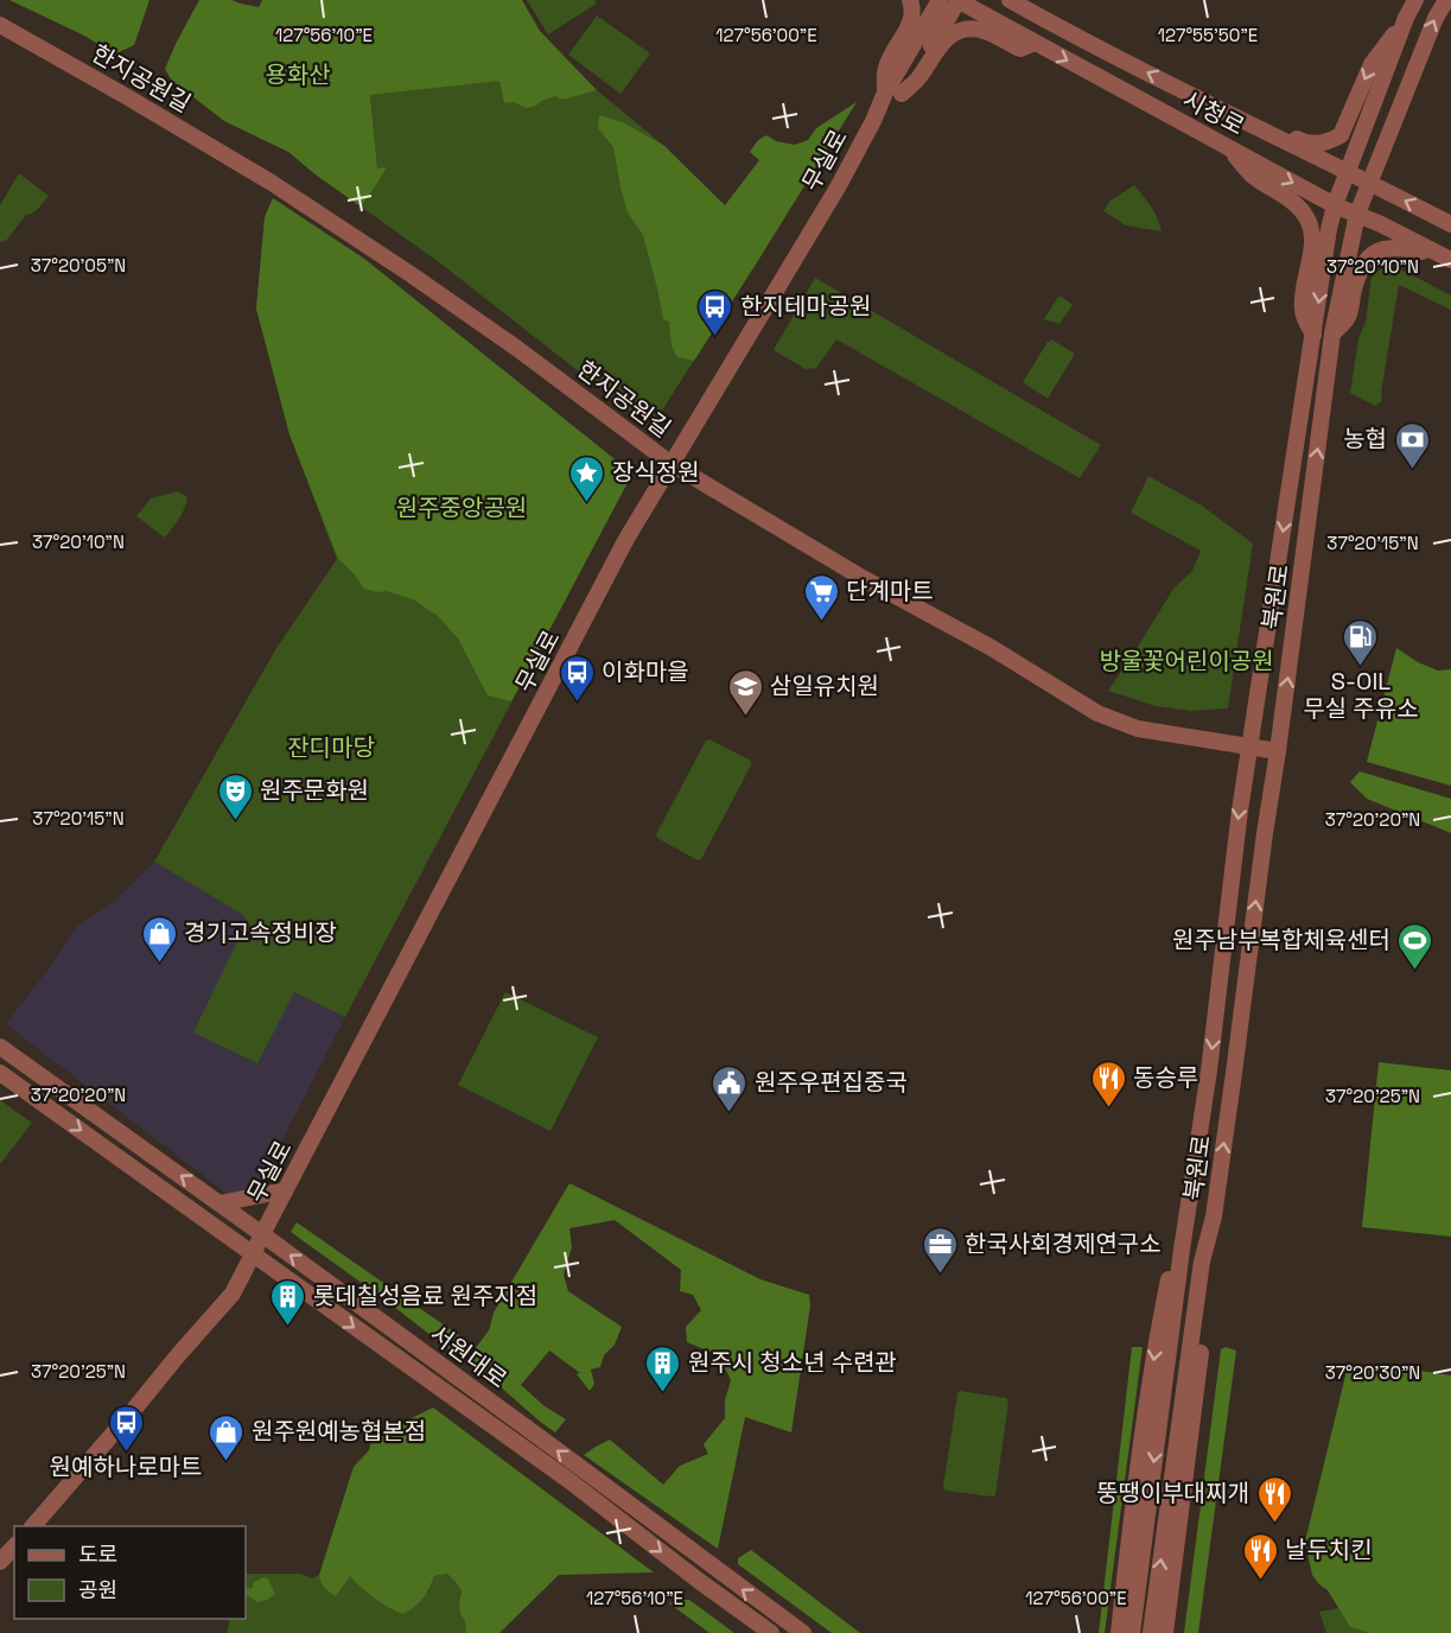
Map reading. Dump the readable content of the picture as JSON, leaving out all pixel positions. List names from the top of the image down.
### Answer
{
  "streets": {
    "street": [
      "한지공원길",
      "시청로",
      "무실로",
      "북원로",
      "서원대로"
    ]
  },
  "crossings": [
    ["한지공원길", "무실로"],
    ["한지공원길", "북원로"],
    ["시청로", "무실로"],
    ["시청로", "북원로"],
    ["무실로", "서원대로"]
  ],
  "parks": [
    "용화산",
    "원주중앙공원",
    "방울꽃어린이공원",
    "잔디마당"
  ],
  "places": {
    "bus stop": ["한지테마공원", "이화마을", "원예하나로마트"],
    "bank": ["농협"],
    "place": ["장식정원"],
    "supermarket": ["단계마트"],
    "fuel station": ["S-OIL 무실 주유소"],
    "school or university": ["삼일유치원"],
    "theatre": ["원주문화원"],
    "shop": ["경기고속정비장", "원주원예농협본점"],
    "sports": ["원주남부복합체육센터"],
    "restaurant": ["동승루", "뚱땡이부대찌개", "날두치킨"],
    "public building": ["원주우편집중국"],
    "office": ["한국사회경제연구소"],
    "building": ["롯데칠성음료 원주지점", "원주시 청소년 수련관"]
  },
  "legend": ["도로", "공원"],
  "coordinates": [
    "127°56'10\"E",
    "127°56'00\"E",
    "127°55'50\"E",
    "37°20'05\"N",
    "37°20'10\"N",
    "37°20'15\"N",
    "37°20'20\"N",
    "37°20'25\"N",
    "37°20'30\"N"
  ]
}
